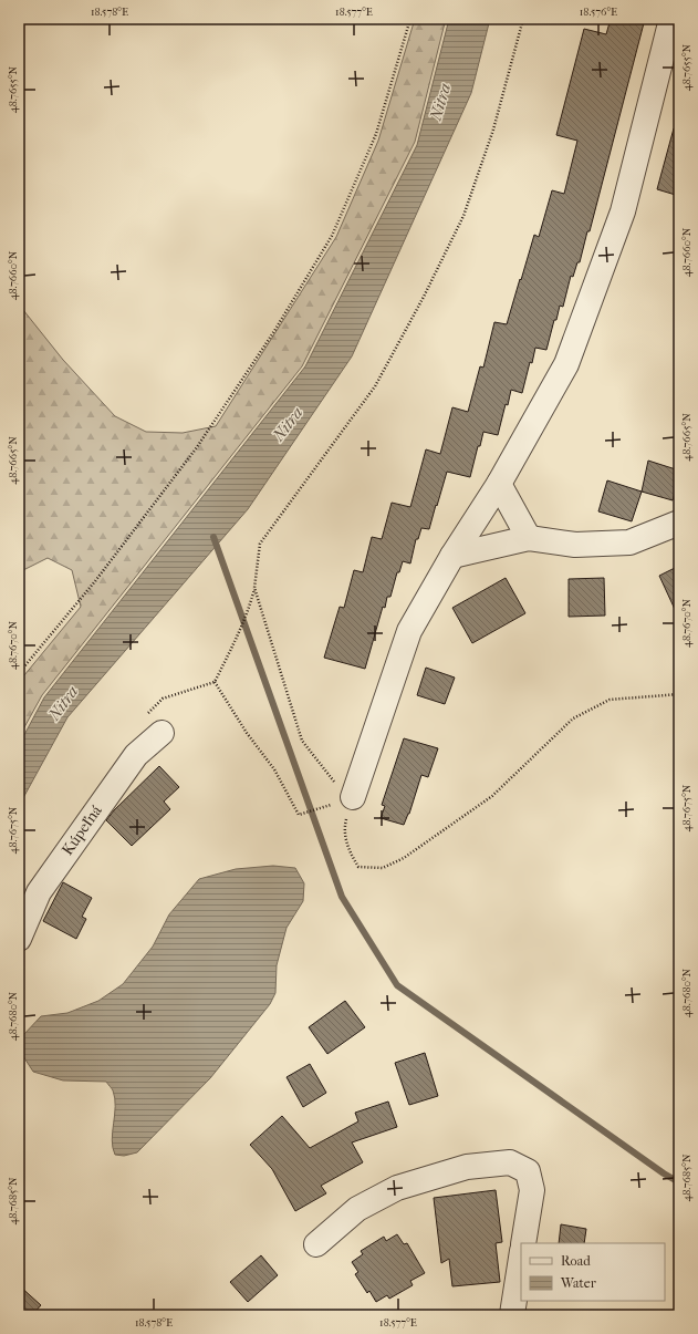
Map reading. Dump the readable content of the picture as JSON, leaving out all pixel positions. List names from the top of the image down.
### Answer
{
  "streets": {
    "street": ["Kúpeľná"]
  },
  "water": ["Nitra"],
  "legend": ["Road", "Water"],
  "coordinates": [
    "18.578°E",
    "18.577°E",
    "18.576°E",
    "48.7655°N",
    "48.7660°N",
    "48.7665°N",
    "48.7670°N",
    "48.7675°N",
    "48.7680°N",
    "48.7685°N"
  ]
}
